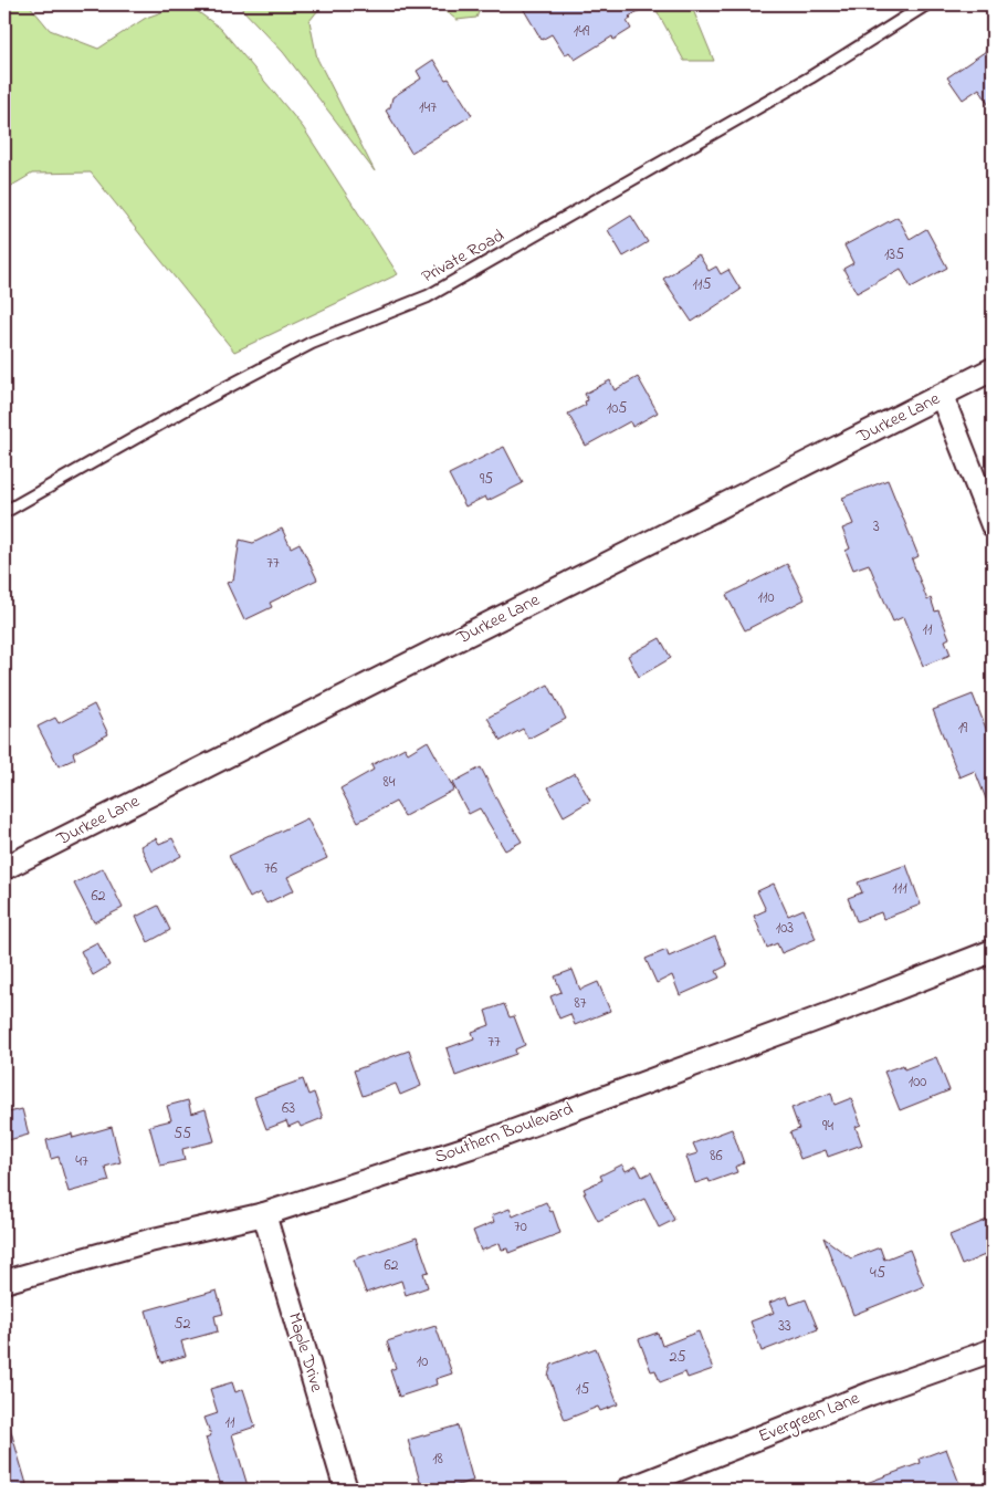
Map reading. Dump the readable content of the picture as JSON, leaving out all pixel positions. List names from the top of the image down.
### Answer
{
  "streets": {
    "street": [
      "Durkee Lane",
      "Southern Boulevard",
      "Maple Drive",
      "Evergreen Lane"
    ],
    "lane": ["Private Road"]
  },
  "crossings": [
    ["Southern Boulevard", "Maple Drive"]
  ],
  "house_numbers": [
    "149",
    "147",
    "135",
    "115",
    "105",
    "95",
    "3",
    "77",
    "110",
    "11",
    "19",
    "84",
    "76",
    "111",
    "62",
    "103",
    "87",
    "77",
    "100",
    "63",
    "94",
    "55",
    "86",
    "47",
    "70",
    "62",
    "45",
    "52",
    "33",
    "25",
    "10",
    "15",
    "11",
    "18"
  ]
}
